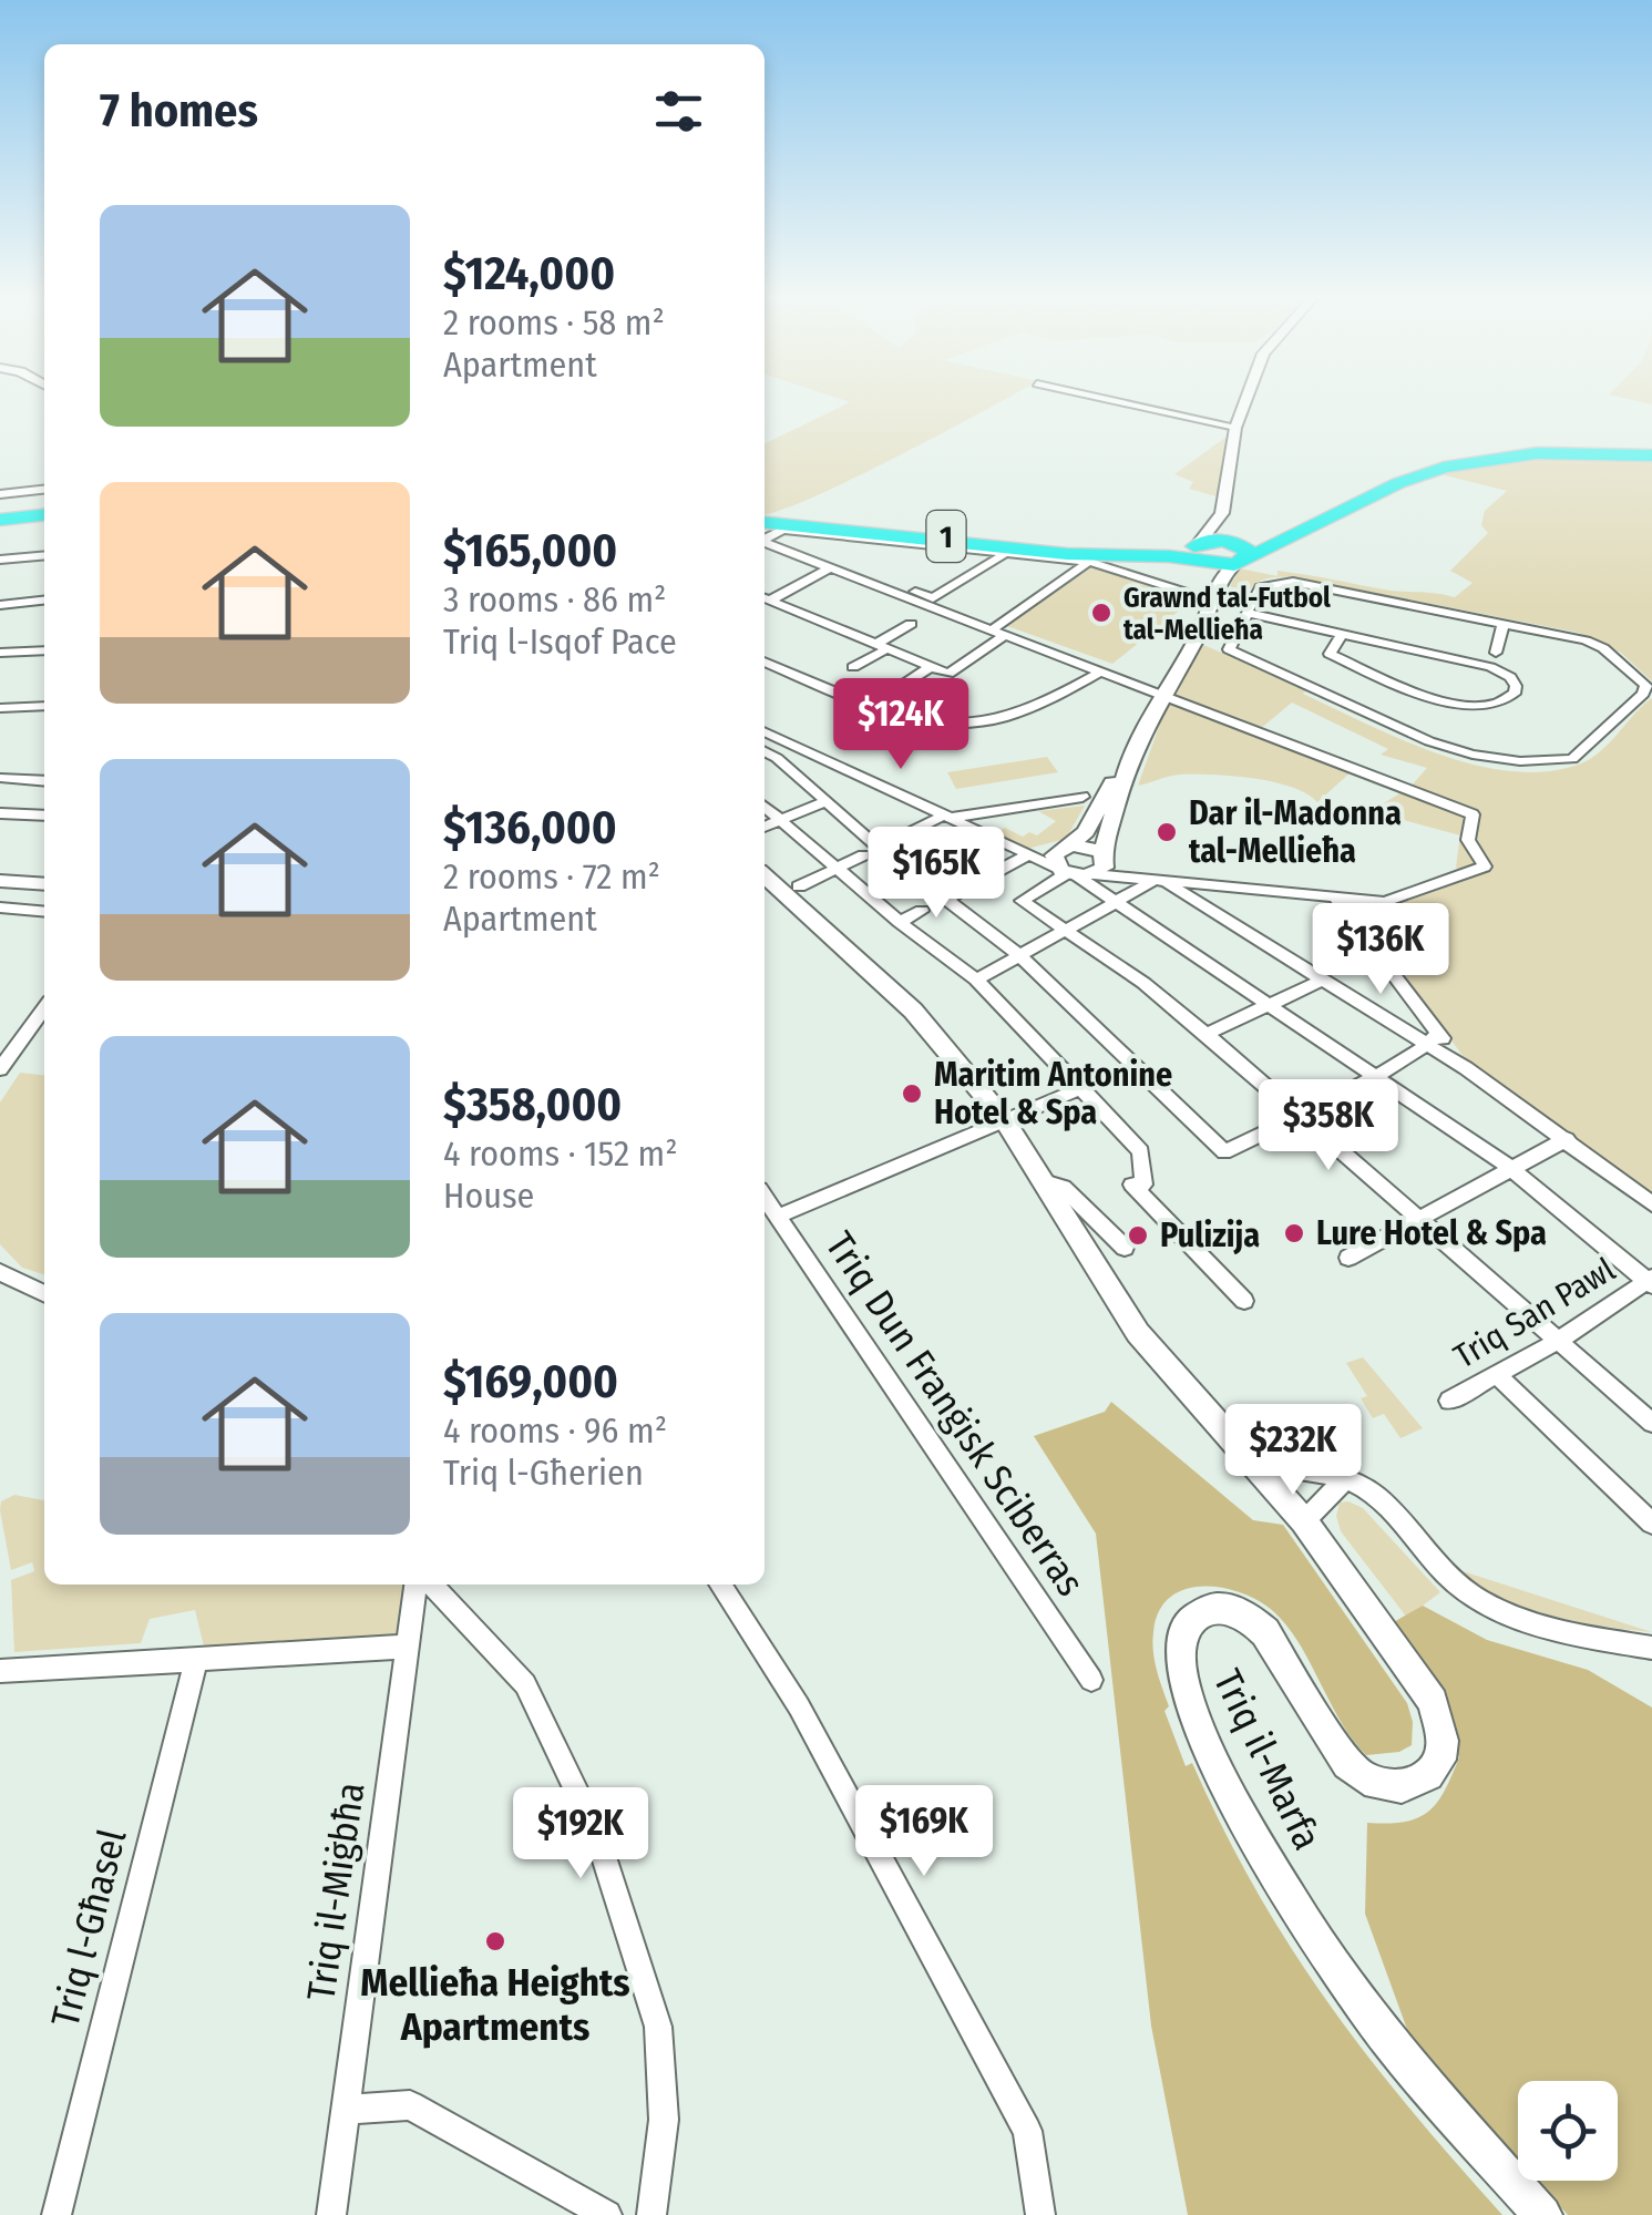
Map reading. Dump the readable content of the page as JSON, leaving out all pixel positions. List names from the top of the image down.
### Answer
{
  "streets": {
    "highway": ["1"],
    "main road": ["Triq il-Marfa"],
    "street": [
      "Triq San Pawl",
      "Triq Dun Franġisk Sciberras",
      "Triq il-Miġbħa",
      "Triq l-Għasel"
    ]
  },
  "places": [
    "Grawnd tal-Futbol tal-Mellieħa",
    "Dar il-Madonna tal-Mellieħa",
    "Maritim Antonine Hotel & Spa",
    "Lure Hotel & Spa",
    "Pulizija",
    "Mellieħa Heights Apartments"
  ],
  "page": {
    "heading": "7 homes",
    "list": [
      {
        "name": "$124,000",
        "note": "2 rooms · 58 m² · Apartment"
      },
      {
        "name": "$165,000",
        "note": "3 rooms · 86 m² · Triq l-Isqof Pace"
      },
      {
        "name": "$136,000",
        "note": "2 rooms · 72 m² · Apartment"
      },
      {
        "name": "$358,000",
        "note": "4 rooms · 152 m² · House"
      },
      {
        "name": "$169,000",
        "note": "4 rooms · 96 m² · Triq l-Għerien"
      }
    ],
    "price": [
      "$124K",
      "$165K",
      "$136K",
      "$358K",
      "$232K",
      "$169K",
      "$192K"
    ]
  }
}
